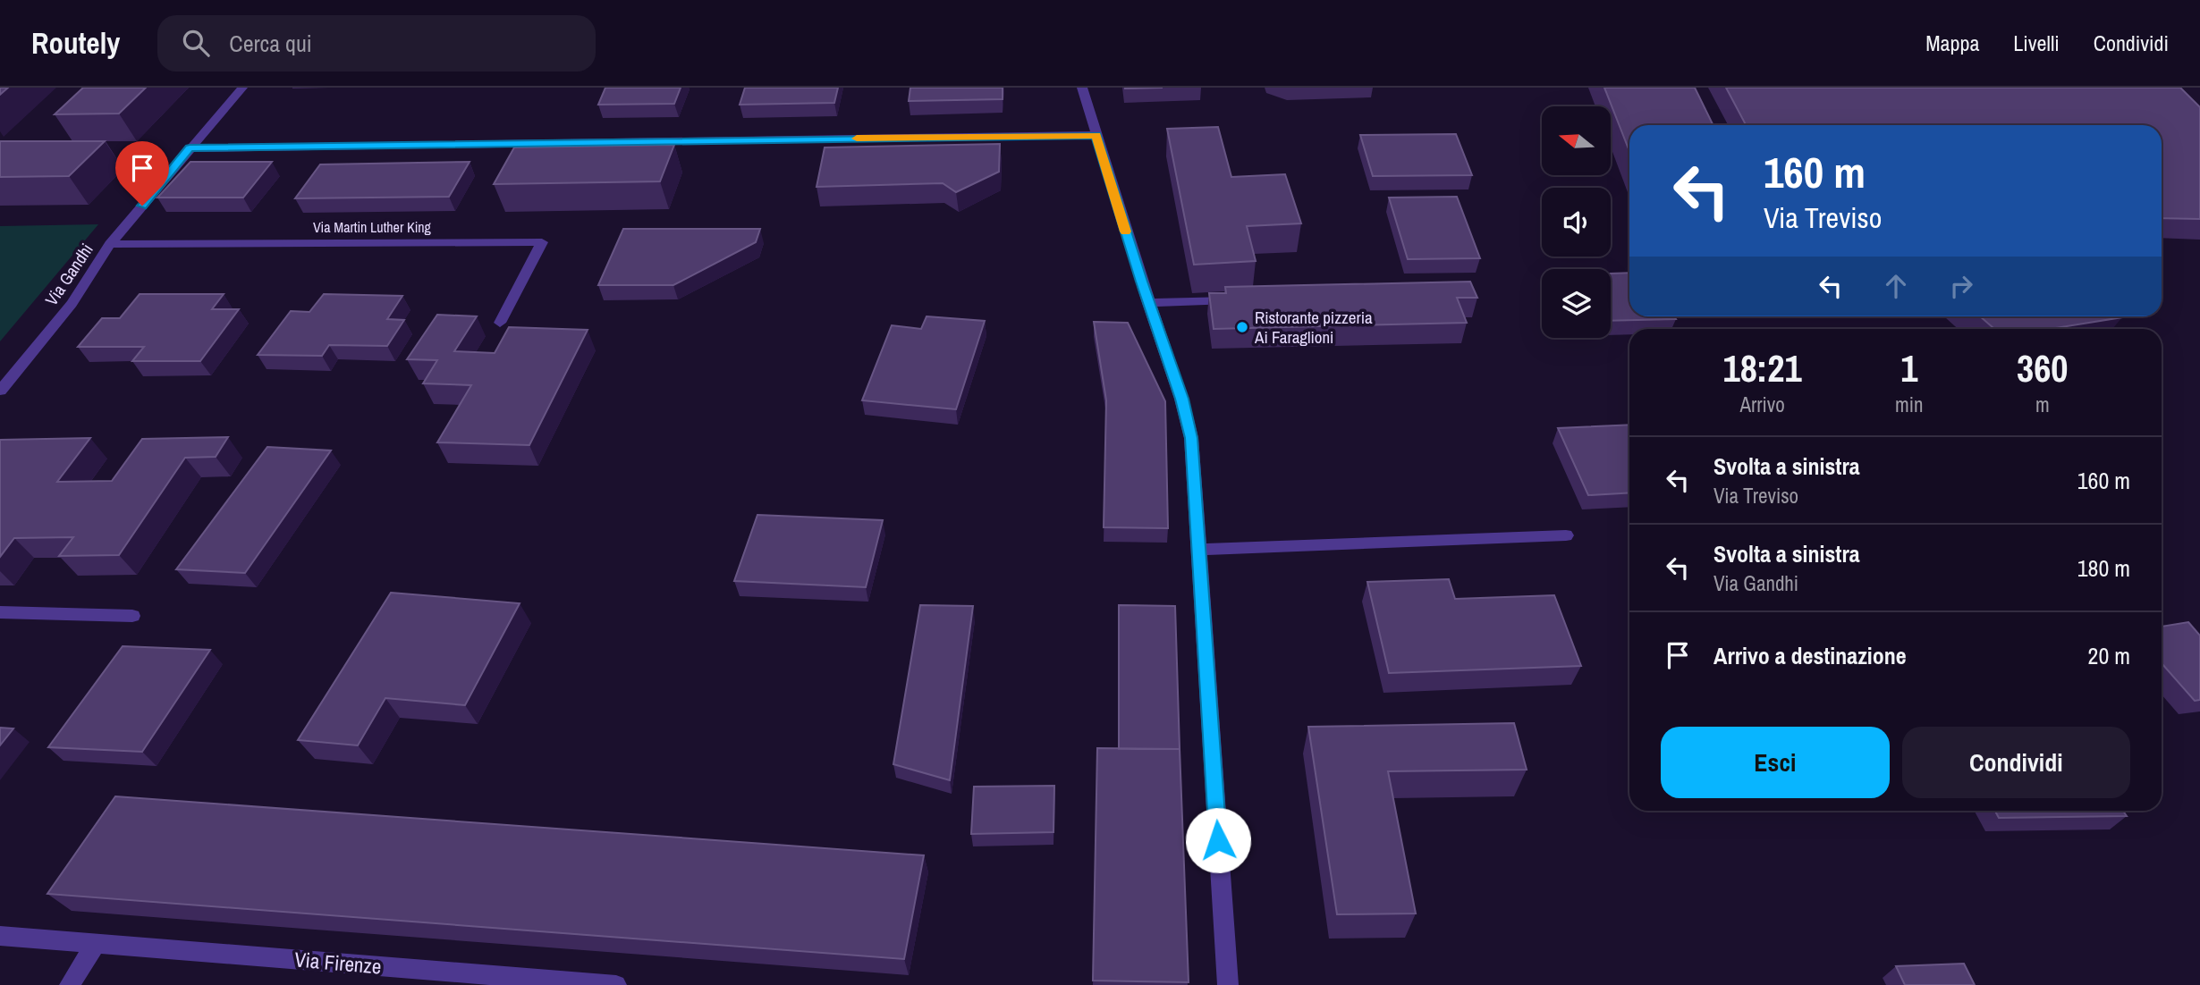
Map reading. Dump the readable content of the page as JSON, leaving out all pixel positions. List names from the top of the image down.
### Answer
{
  "streets": {
    "street": ["Via Martin Luther King", "Via Gandhi", "Via Firenze"]
  },
  "crossings": [
    ["Via Martin Luther King", "Via Gandhi"]
  ],
  "places": ["Ristorante pizzeria Ai Faraglioni"],
  "north": "left",
  "page": {
    "header": "Routely",
    "search": "Cerca qui",
    "nav": ["Mappa", "Livelli", "Condividi"],
    "turn": ["160 m", "Via Treviso"],
    "eta": [
      "18:21",
      "Arrivo",
      "1",
      "min",
      "360",
      "m"
    ],
    "list": [
      {
        "name": "Svolta a sinistra",
        "note": "Via Treviso",
        "value": "160 m"
      },
      {
        "name": "Svolta a sinistra",
        "note": "Via Gandhi",
        "value": "180 m"
      },
      {
        "name": "Arrivo a destinazione",
        "value": "20 m"
      }
    ],
    "buttons": ["Esci", "Condividi"]
  }
}
